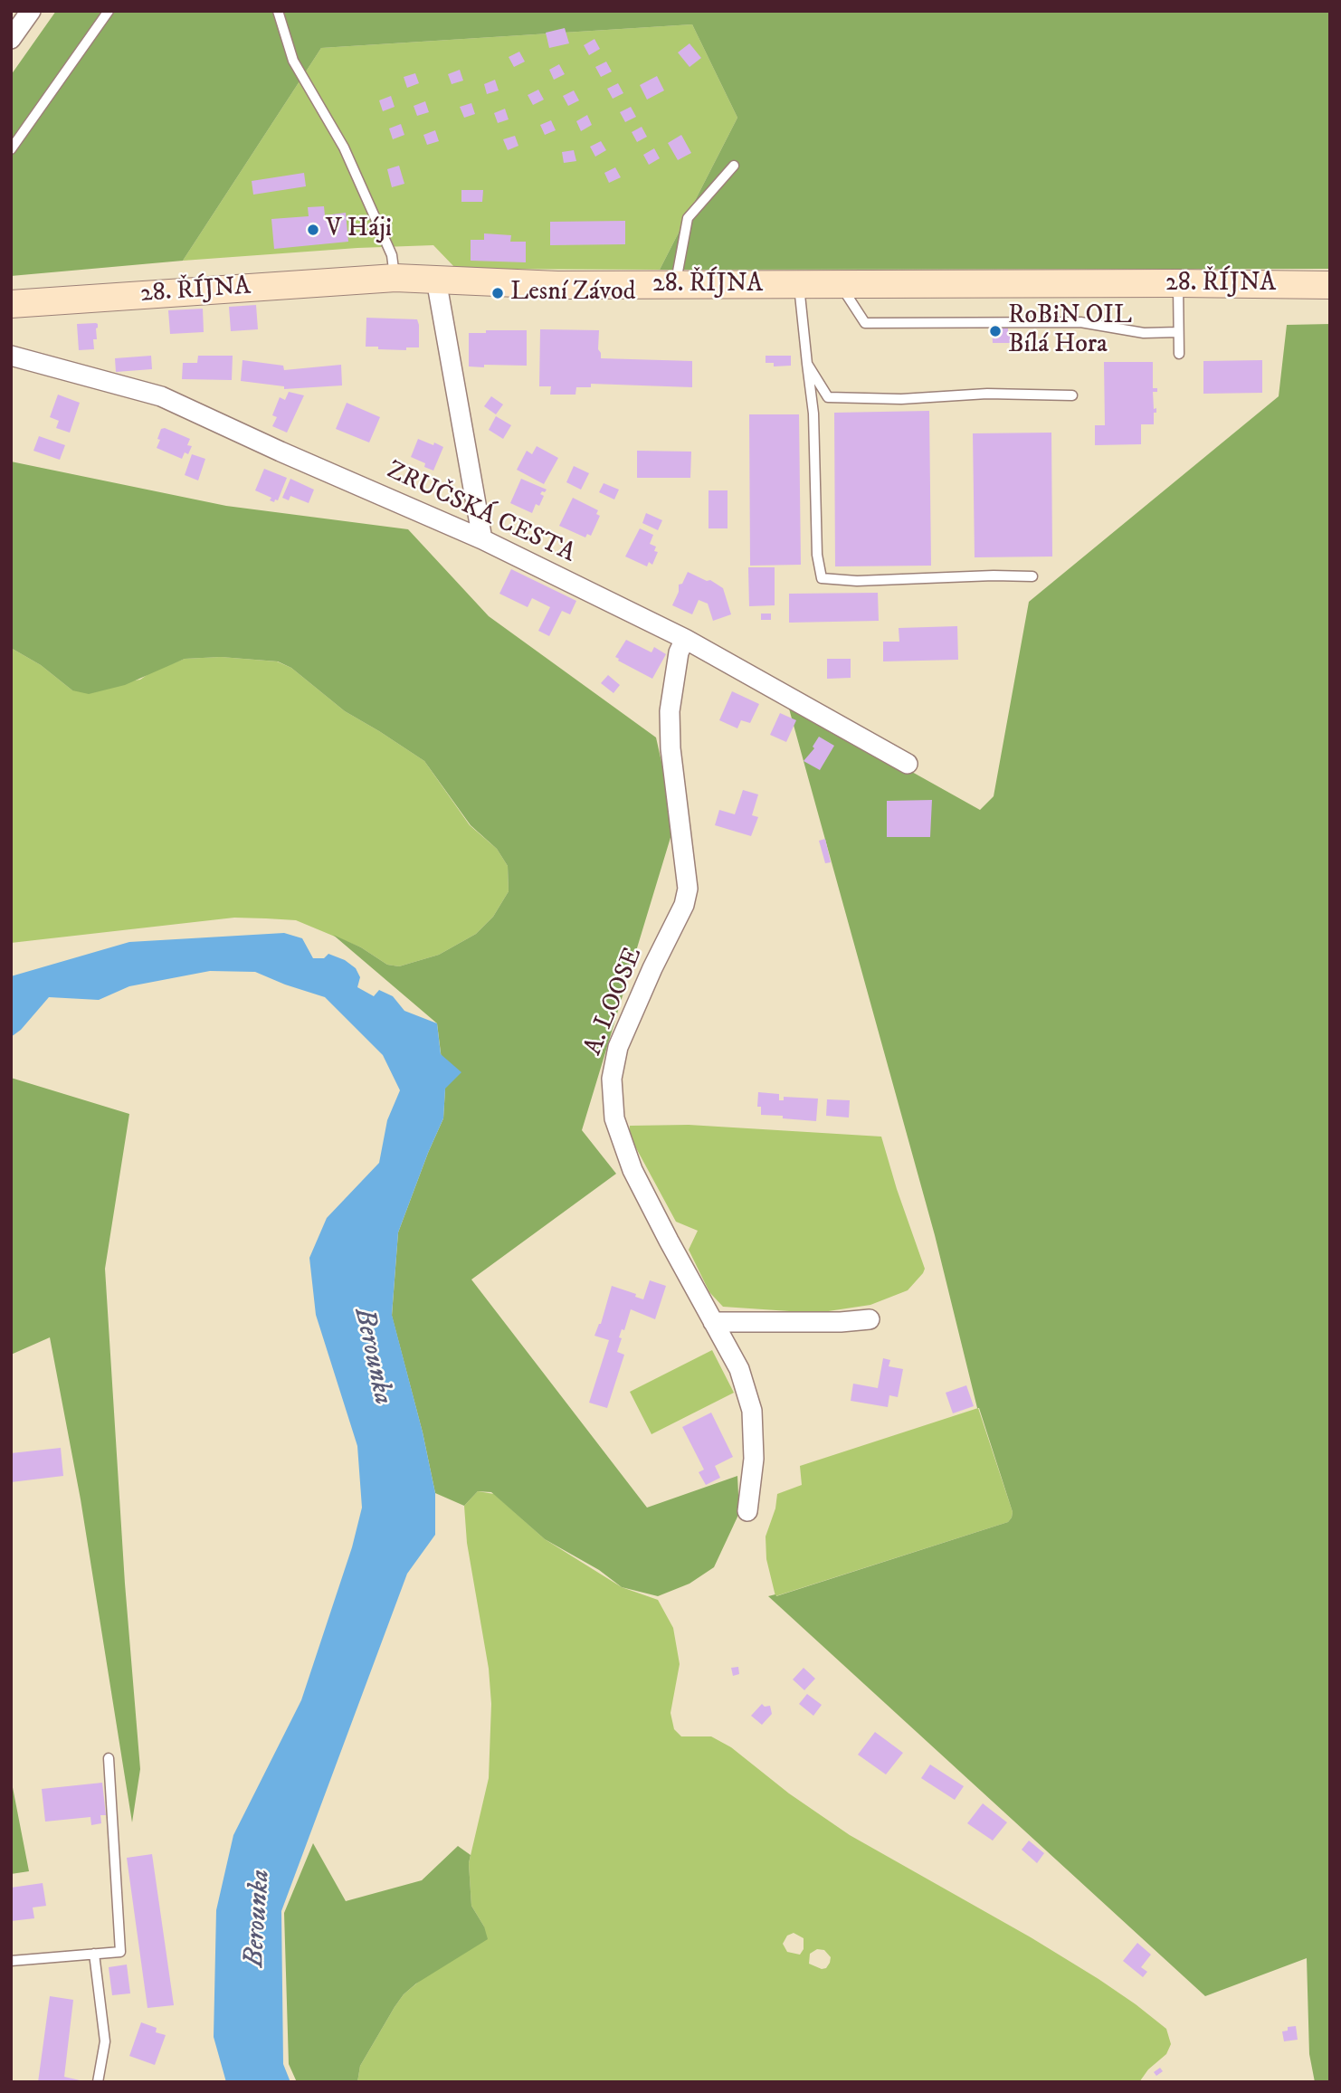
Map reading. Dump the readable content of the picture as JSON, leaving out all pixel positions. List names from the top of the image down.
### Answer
{
  "streets": {
    "main road": ["28. ŘÍJNA"],
    "street": ["ZRUČSKÁ CESTA", "A. LOOSE"]
  },
  "crossings": [
    ["ZRUČSKÁ CESTA", "A. LOOSE"]
  ],
  "water": ["Berounka"],
  "places": ["V Háji", "Lesní Závod", "RoBiN OIL Bílá Hora"]
}
